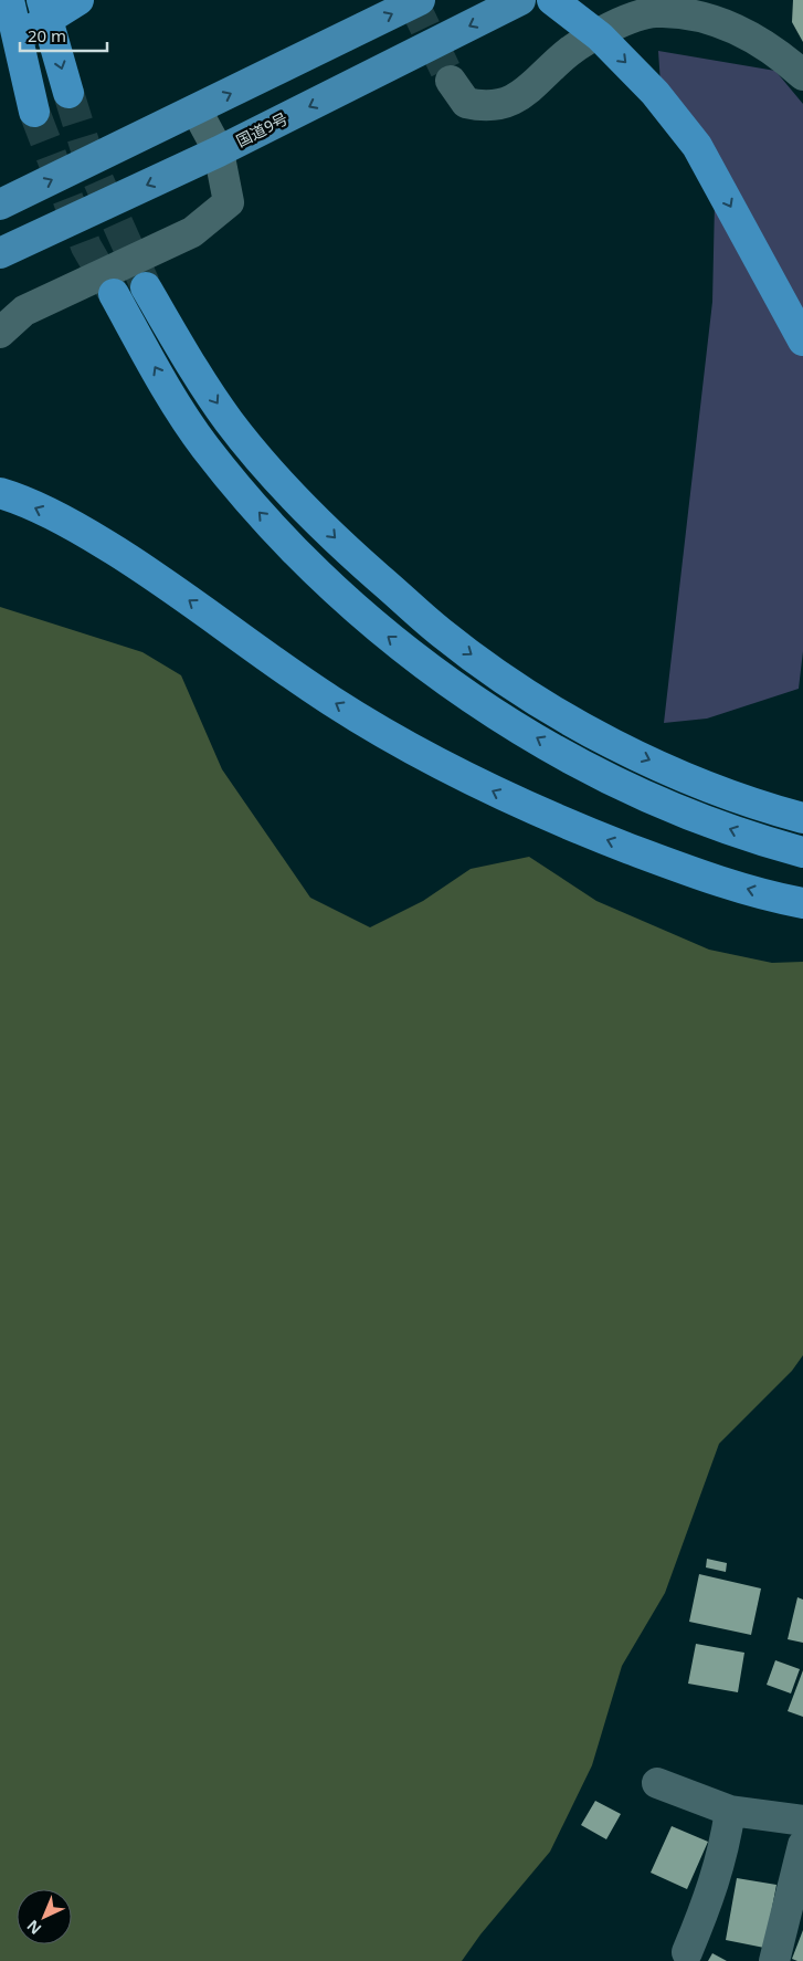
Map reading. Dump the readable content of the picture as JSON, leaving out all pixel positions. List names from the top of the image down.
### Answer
{
  "streets": {
    "highway": ["国道9号"]
  },
  "scale_bar": "20 m",
  "north": "bottom left"
}
